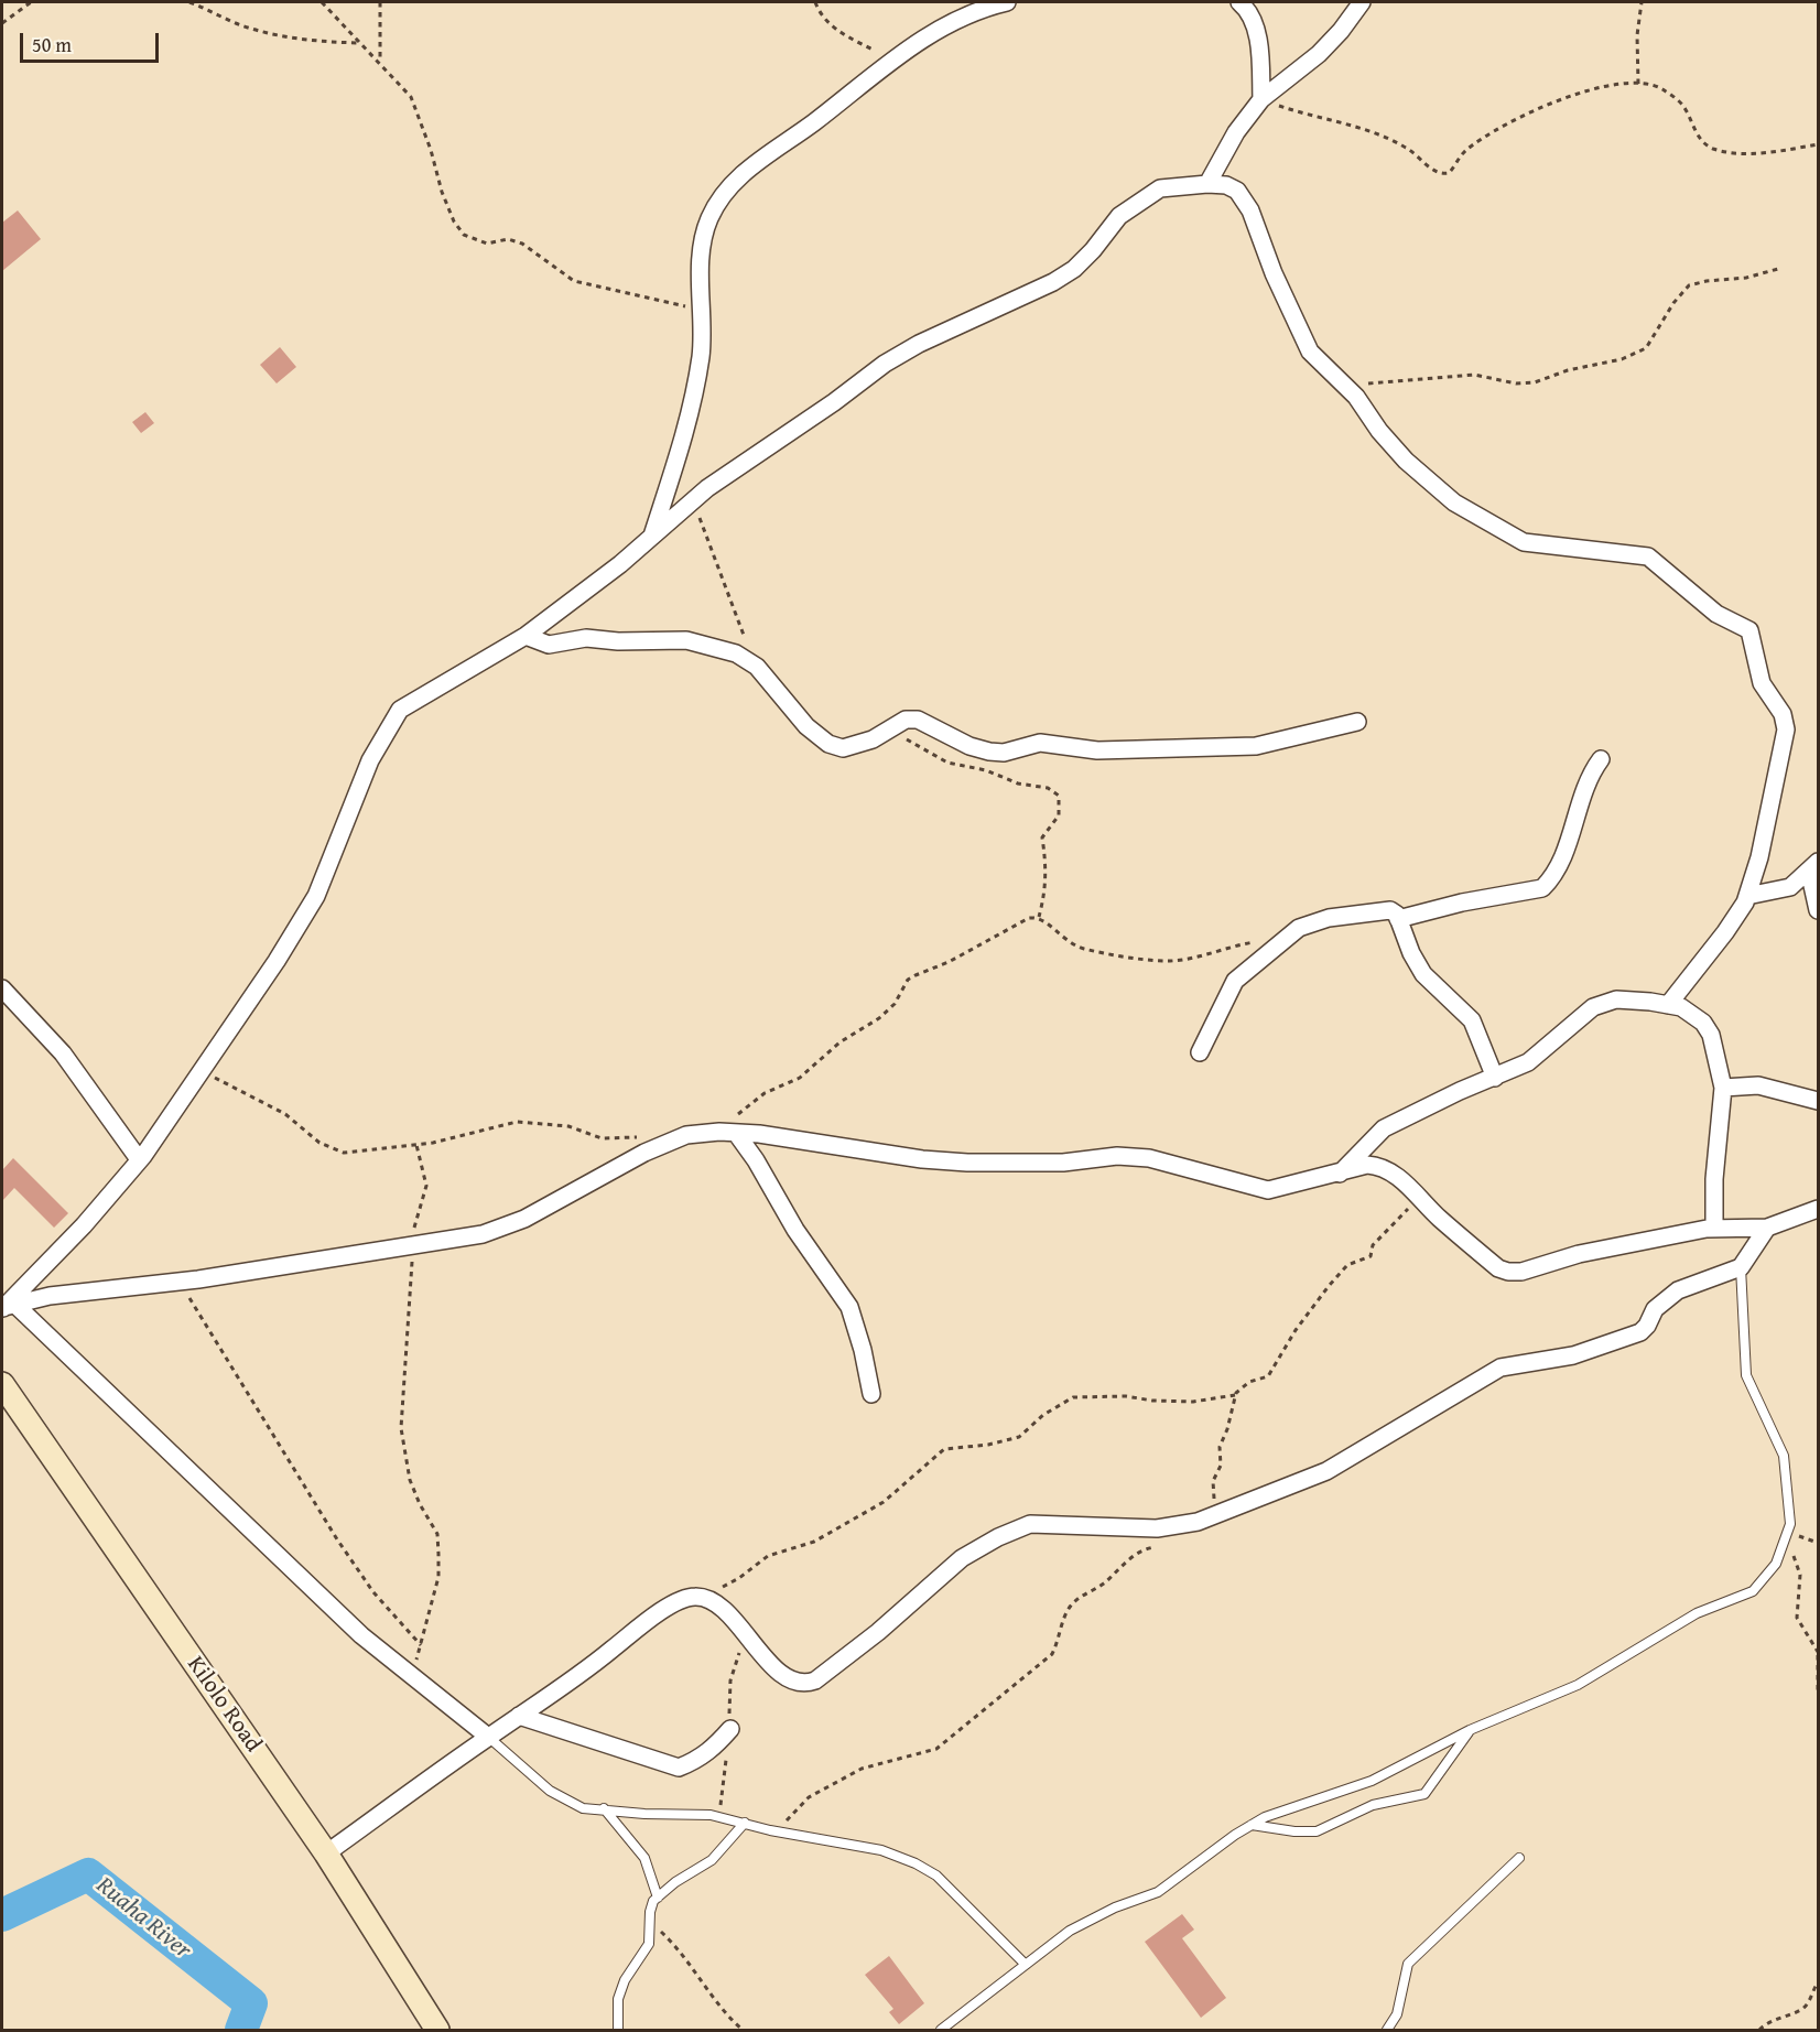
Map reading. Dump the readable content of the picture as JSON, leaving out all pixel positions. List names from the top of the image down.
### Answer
{
  "streets": {
    "main road": ["Kilolo Road"]
  },
  "water": ["Ruaha River"],
  "scale_bar": "50 m"
}
